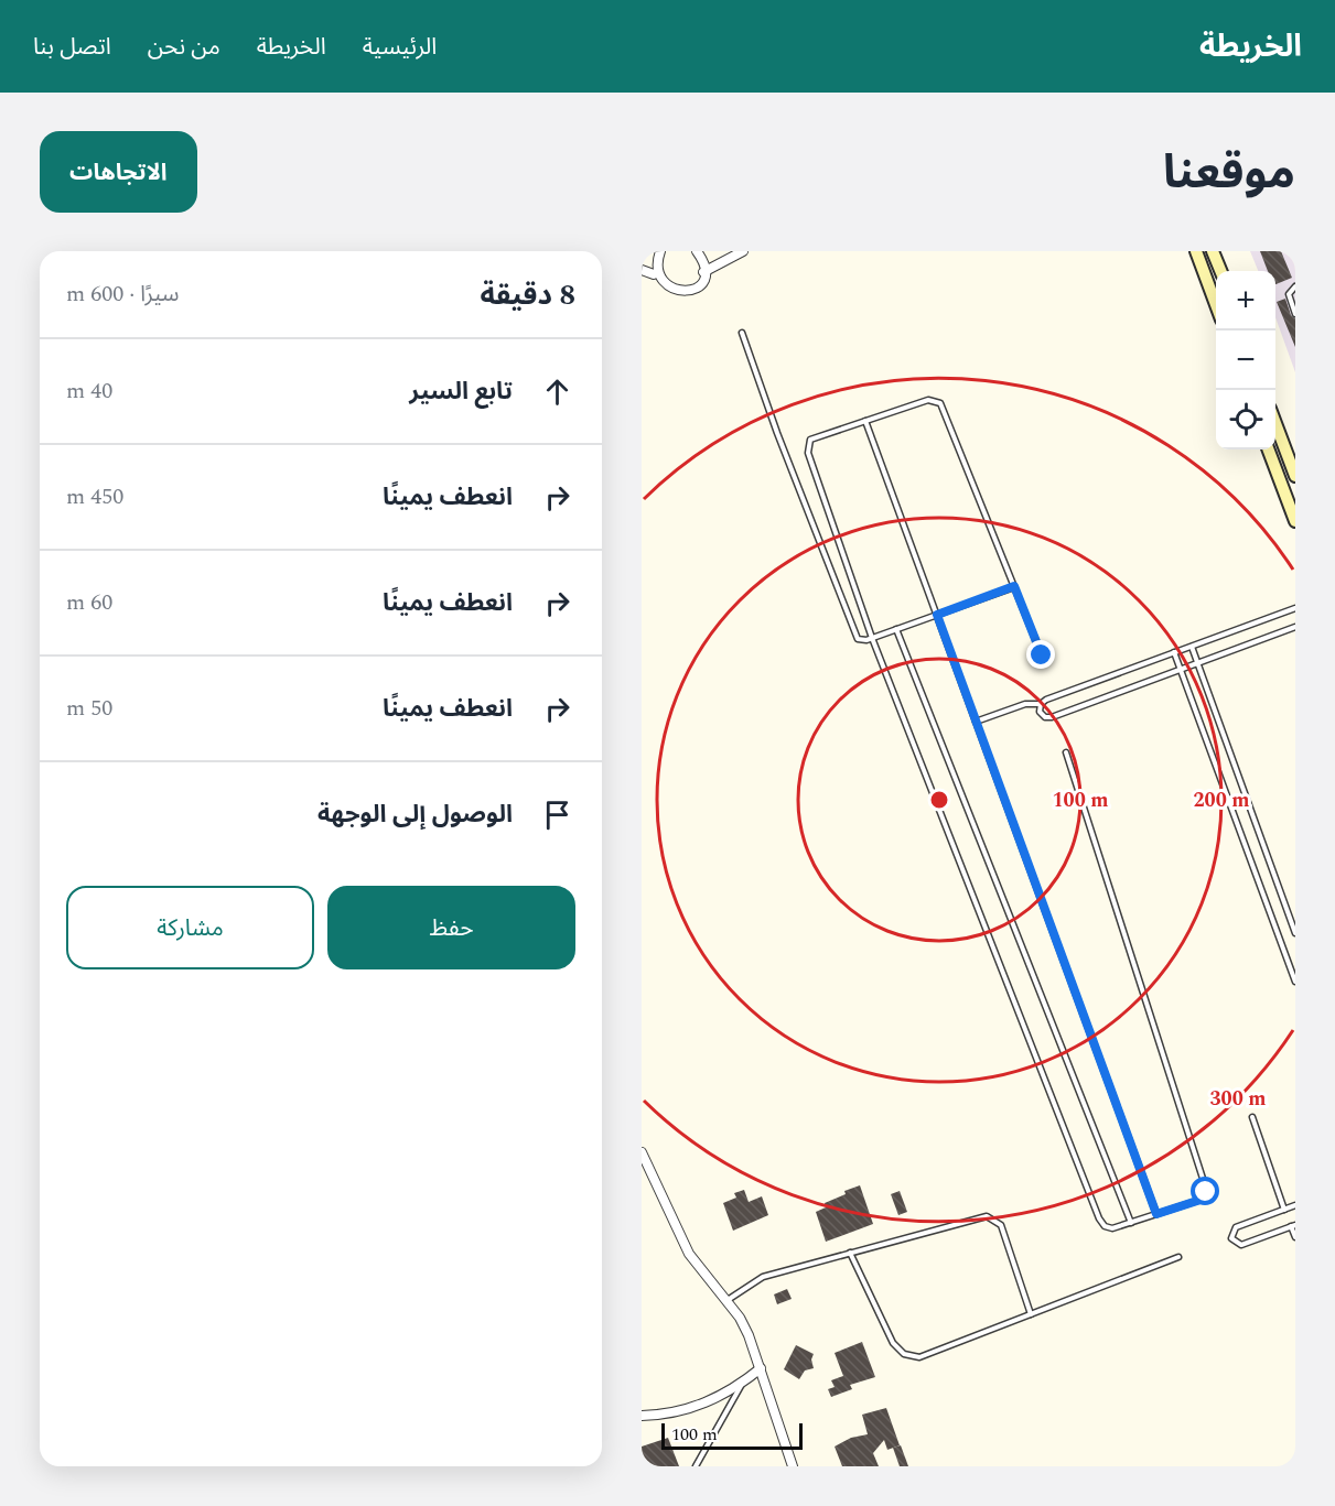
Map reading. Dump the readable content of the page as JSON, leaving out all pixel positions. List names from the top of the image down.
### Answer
{
  "scale_bar": "100 m",
  "page": {
    "header": "الخريطة",
    "nav": [
      "الرئيسية",
      "الخريطة",
      "من نحن",
      "اتصل بنا"
    ],
    "title": "موقعنا",
    "buttons": [
      "الاتجاهات",
      ["حفظ", "مشاركة"]
    ],
    "heading": ["8 دقيقة", "سيرًا · 600 m"],
    "map_buttons": ["+", "−"],
    "list": [
      ["تابع السير", "40 m"],
      ["انعطف يمينًا", "450 m"],
      ["انعطف يمينًا", "60 m"],
      ["انعطف يمينًا", "50 m"],
      "الوصول إلى الوجهة"
    ],
    "scale": "100 m"
  },
  "rings": ["100 m", "200 m", "300 m"]
}
